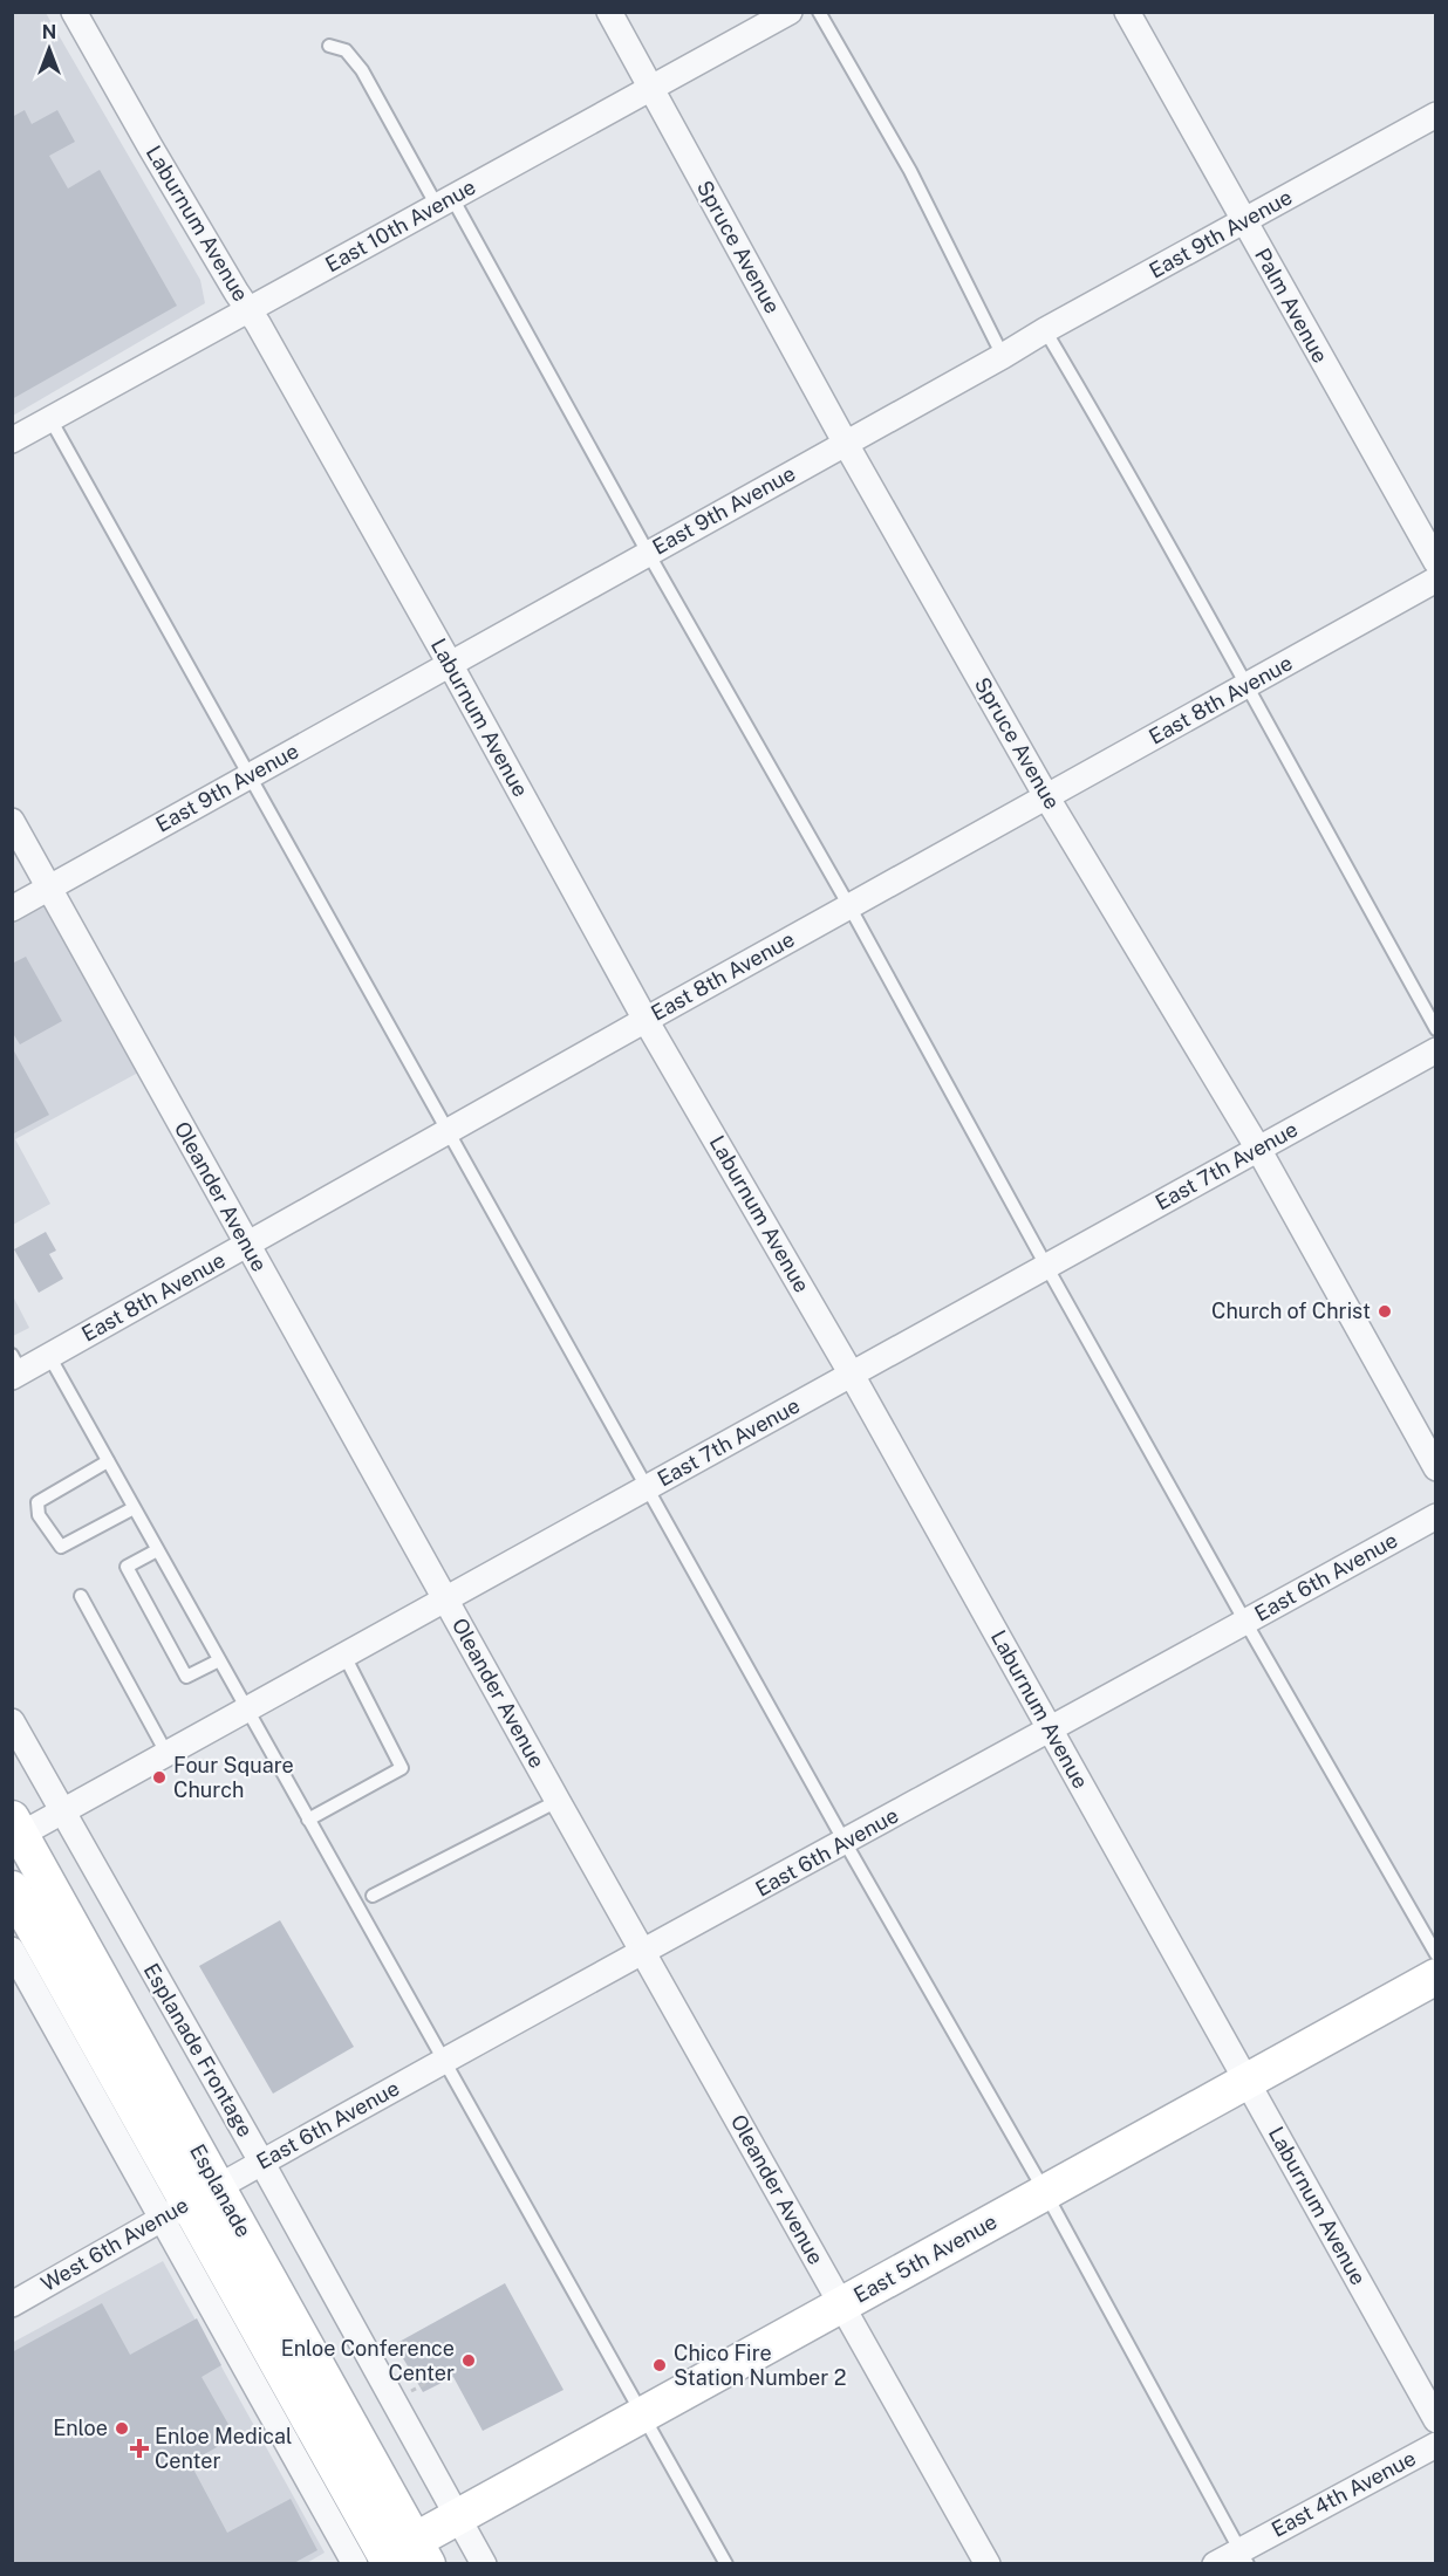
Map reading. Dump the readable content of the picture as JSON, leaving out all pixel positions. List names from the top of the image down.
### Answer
{
  "streets": {
    "street": [
      "Laburnum Avenue",
      "East 10th Avenue",
      "East 9th Avenue",
      "Spruce Avenue",
      "Palm Avenue",
      "East 8th Avenue",
      "East 7th Avenue",
      "Oleander Avenue",
      "East 6th Avenue",
      "Esplanade Frontage",
      "Esplanade",
      "West 6th Avenue",
      "East 5th Avenue",
      "East 4th Avenue"
    ]
  },
  "crossings": [
    ["Laburnum Avenue", "East 10th Avenue"],
    ["Laburnum Avenue", "East 9th Avenue"],
    ["Laburnum Avenue", "East 8th Avenue"],
    ["Laburnum Avenue", "East 7th Avenue"],
    ["Laburnum Avenue", "East 6th Avenue"],
    ["Laburnum Avenue", "East 5th Avenue"],
    ["East 10th Avenue", "Spruce Avenue"],
    ["East 9th Avenue", "Spruce Avenue"],
    ["East 9th Avenue", "Palm Avenue"],
    ["East 9th Avenue", "Oleander Avenue"],
    ["Spruce Avenue", "East 8th Avenue"],
    ["Spruce Avenue", "East 7th Avenue"],
    ["East 8th Avenue", "Oleander Avenue"],
    ["East 7th Avenue", "Oleander Avenue"],
    ["East 7th Avenue", "Esplanade Frontage"],
    ["East 7th Avenue", "Esplanade"],
    ["Oleander Avenue", "East 6th Avenue"],
    ["Oleander Avenue", "East 5th Avenue"],
    ["East 6th Avenue", "Esplanade Frontage"],
    ["East 6th Avenue", "Esplanade"],
    ["East 6th Avenue", "West 6th Avenue"],
    ["Esplanade Frontage", "East 5th Avenue"],
    ["Esplanade", "West 6th Avenue"],
    ["Esplanade", "East 5th Avenue"]
  ],
  "places": {
    "other": [
      "Church of Christ",
      "Four Square Church",
      "Enloe Conference Center",
      "Chico Fire Station Number 2",
      "Enloe"
    ],
    "health": ["Enloe Medical Center"]
  },
  "north": "top"
}
